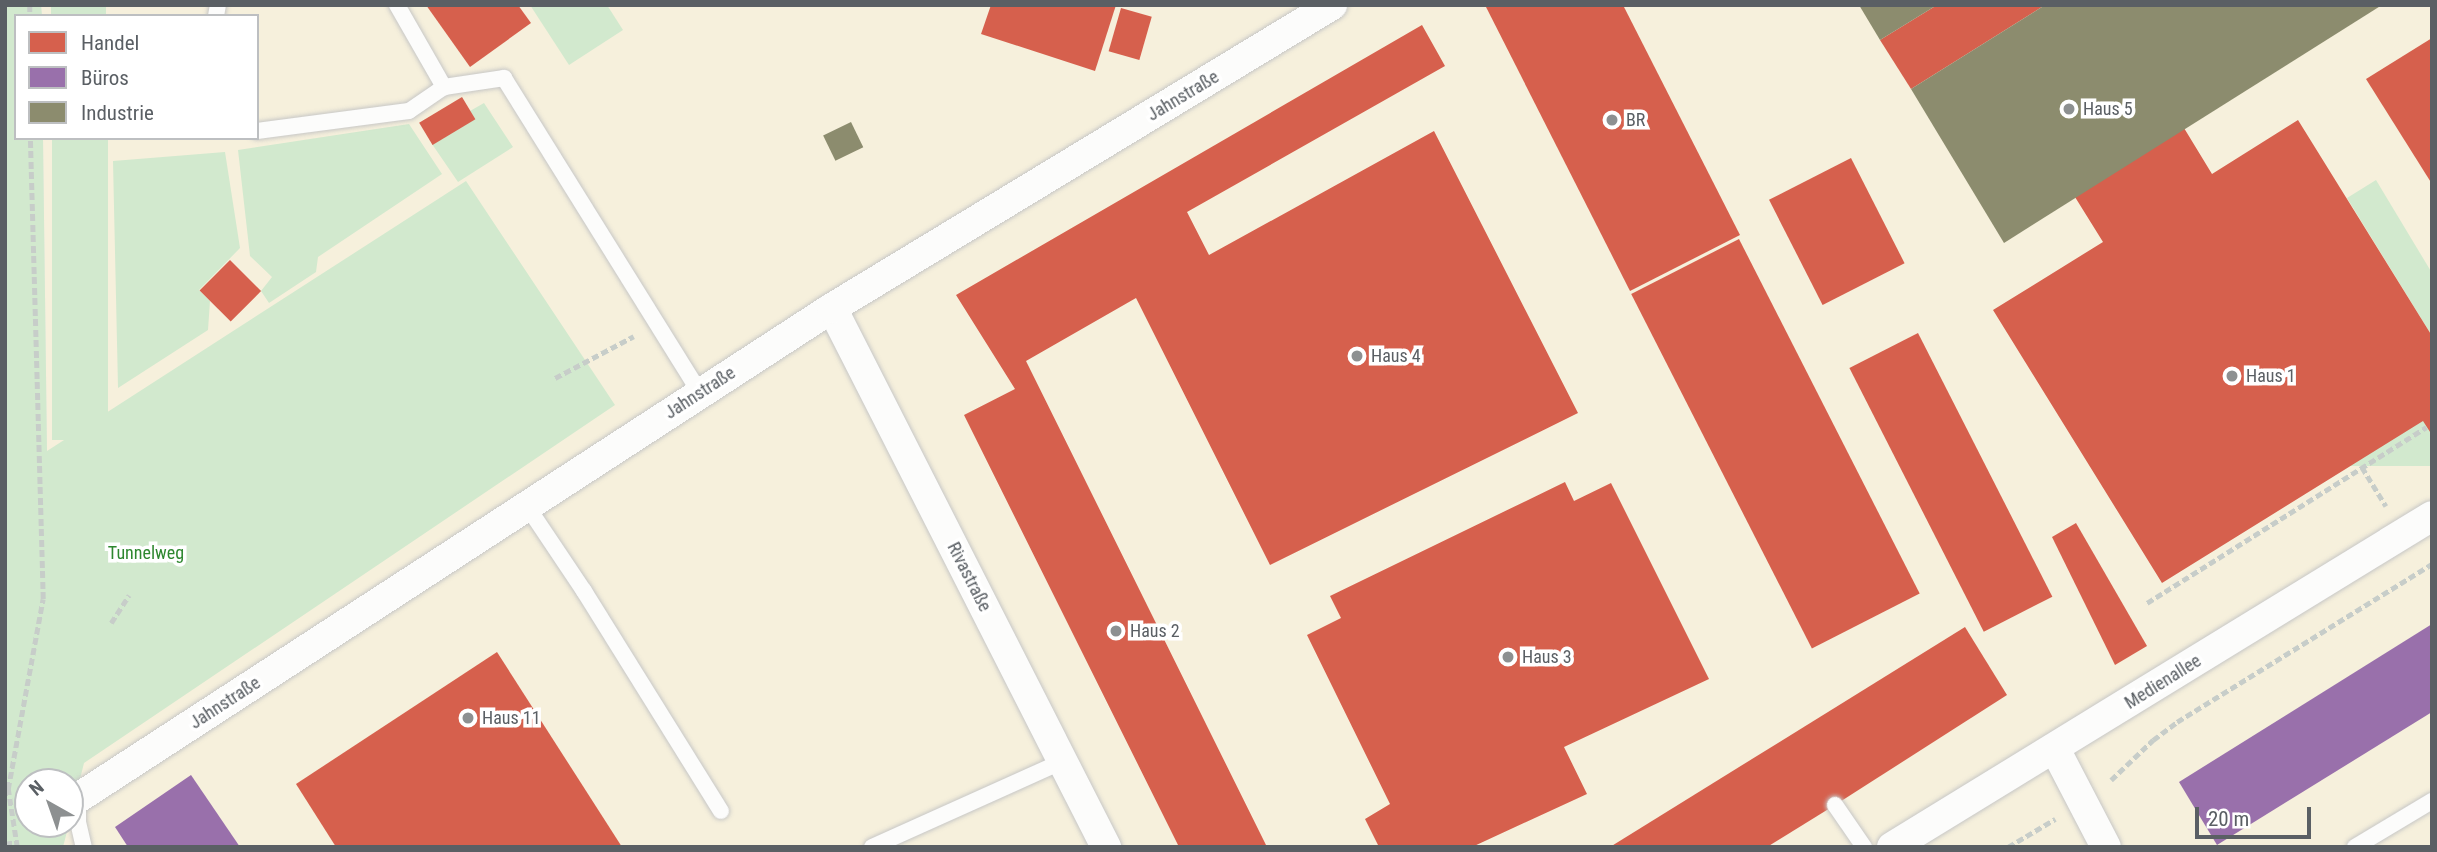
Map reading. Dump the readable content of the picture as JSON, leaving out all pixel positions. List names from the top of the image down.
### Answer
{
  "streets": {
    "street": ["Jahnstraße", "Rivastraße", "Medienallee"]
  },
  "crossings": [
    ["Jahnstraße", "Rivastraße"]
  ],
  "parks": ["Tunnelweg"],
  "places": [
    "Haus 5",
    "BR",
    "Haus 4",
    "Haus 1",
    "Haus 2",
    "Haus 3",
    "Haus 11"
  ],
  "legend": ["Handel", "Büros", "Industrie"],
  "scale_bar": "20 m",
  "north": "top left"
}
